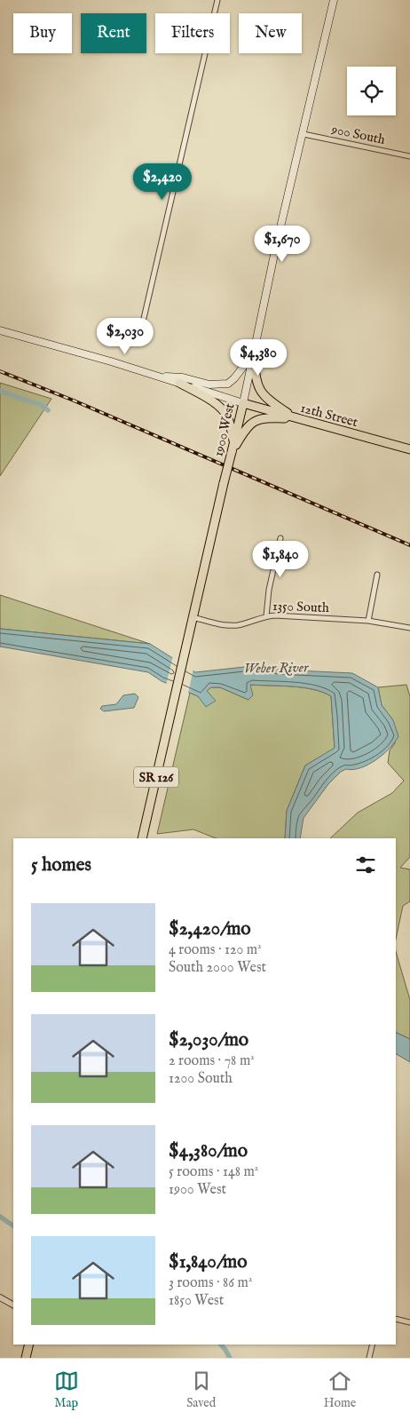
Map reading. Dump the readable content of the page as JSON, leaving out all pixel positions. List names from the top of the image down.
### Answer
{
  "streets": {
    "main road": ["12th Street", "1900 West", "SR 126"],
    "street": ["900 South", "1350 South"]
  },
  "crossings": [
    ["900 South", "1900 West"],
    ["12th Street", "1900 West"],
    ["1900 West", "1350 South"]
  ],
  "water": ["Weber River"],
  "page": {
    "chip": [
      "Buy",
      "Rent",
      "Filters",
      "New"
    ],
    "price": [
      "$2,420",
      "$1,670",
      "$2,030",
      "$4,380",
      "$1,840"
    ],
    "heading": "5 homes",
    "list": [
      {
        "name": "$2,420/mo",
        "note": "4 rooms · 120 m² · South 2000 West"
      },
      {
        "name": "$2,030/mo",
        "note": "2 rooms · 78 m² · 1200 South"
      },
      {
        "name": "$4,380/mo",
        "note": "5 rooms · 148 m² · 1900 West"
      },
      {
        "name": "$1,840/mo",
        "note": "3 rooms · 86 m² · 1850 West"
      }
    ],
    "tabs": ["Map", "Saved", "Home"]
  }
}
